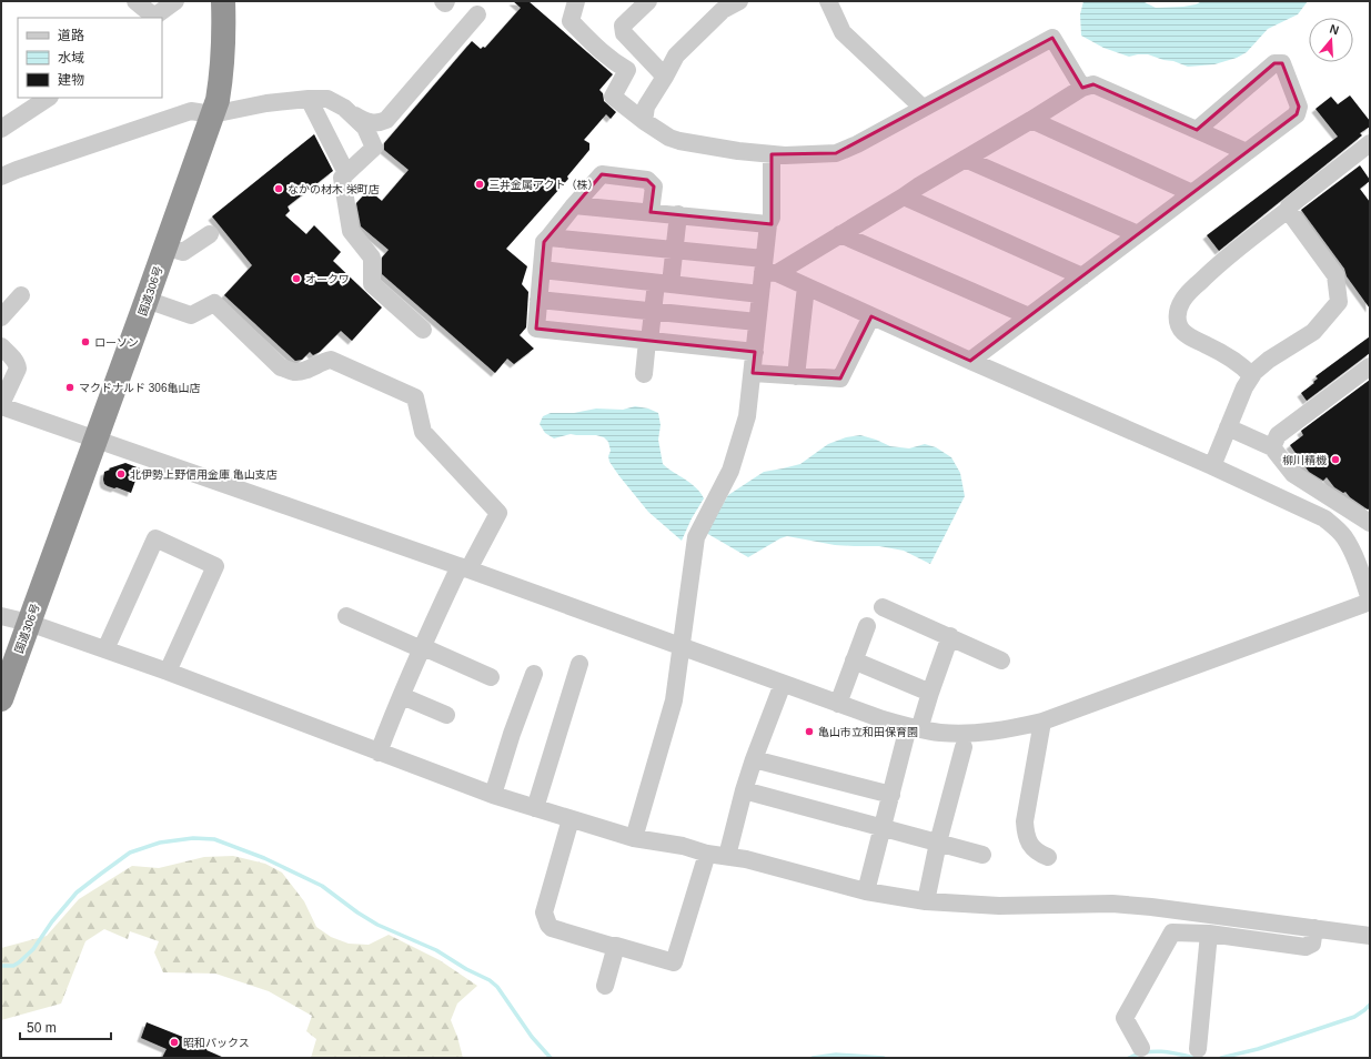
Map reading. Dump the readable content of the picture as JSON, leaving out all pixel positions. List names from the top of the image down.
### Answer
{
  "streets": {
    "highway": ["国道306号"]
  },
  "places": [
    "三井金属アクト（株）",
    "なかの材木 栄町店",
    "オークワ",
    "ローソン",
    "マクドナルド 306亀山店",
    "柳川精機",
    "北伊勢上野信用金庫 亀山支店",
    "亀山市立和田保育園",
    "昭和パックス"
  ],
  "legend": ["道路", "水域", "建物"],
  "scale_bar": "50 m",
  "north": "top"
}
